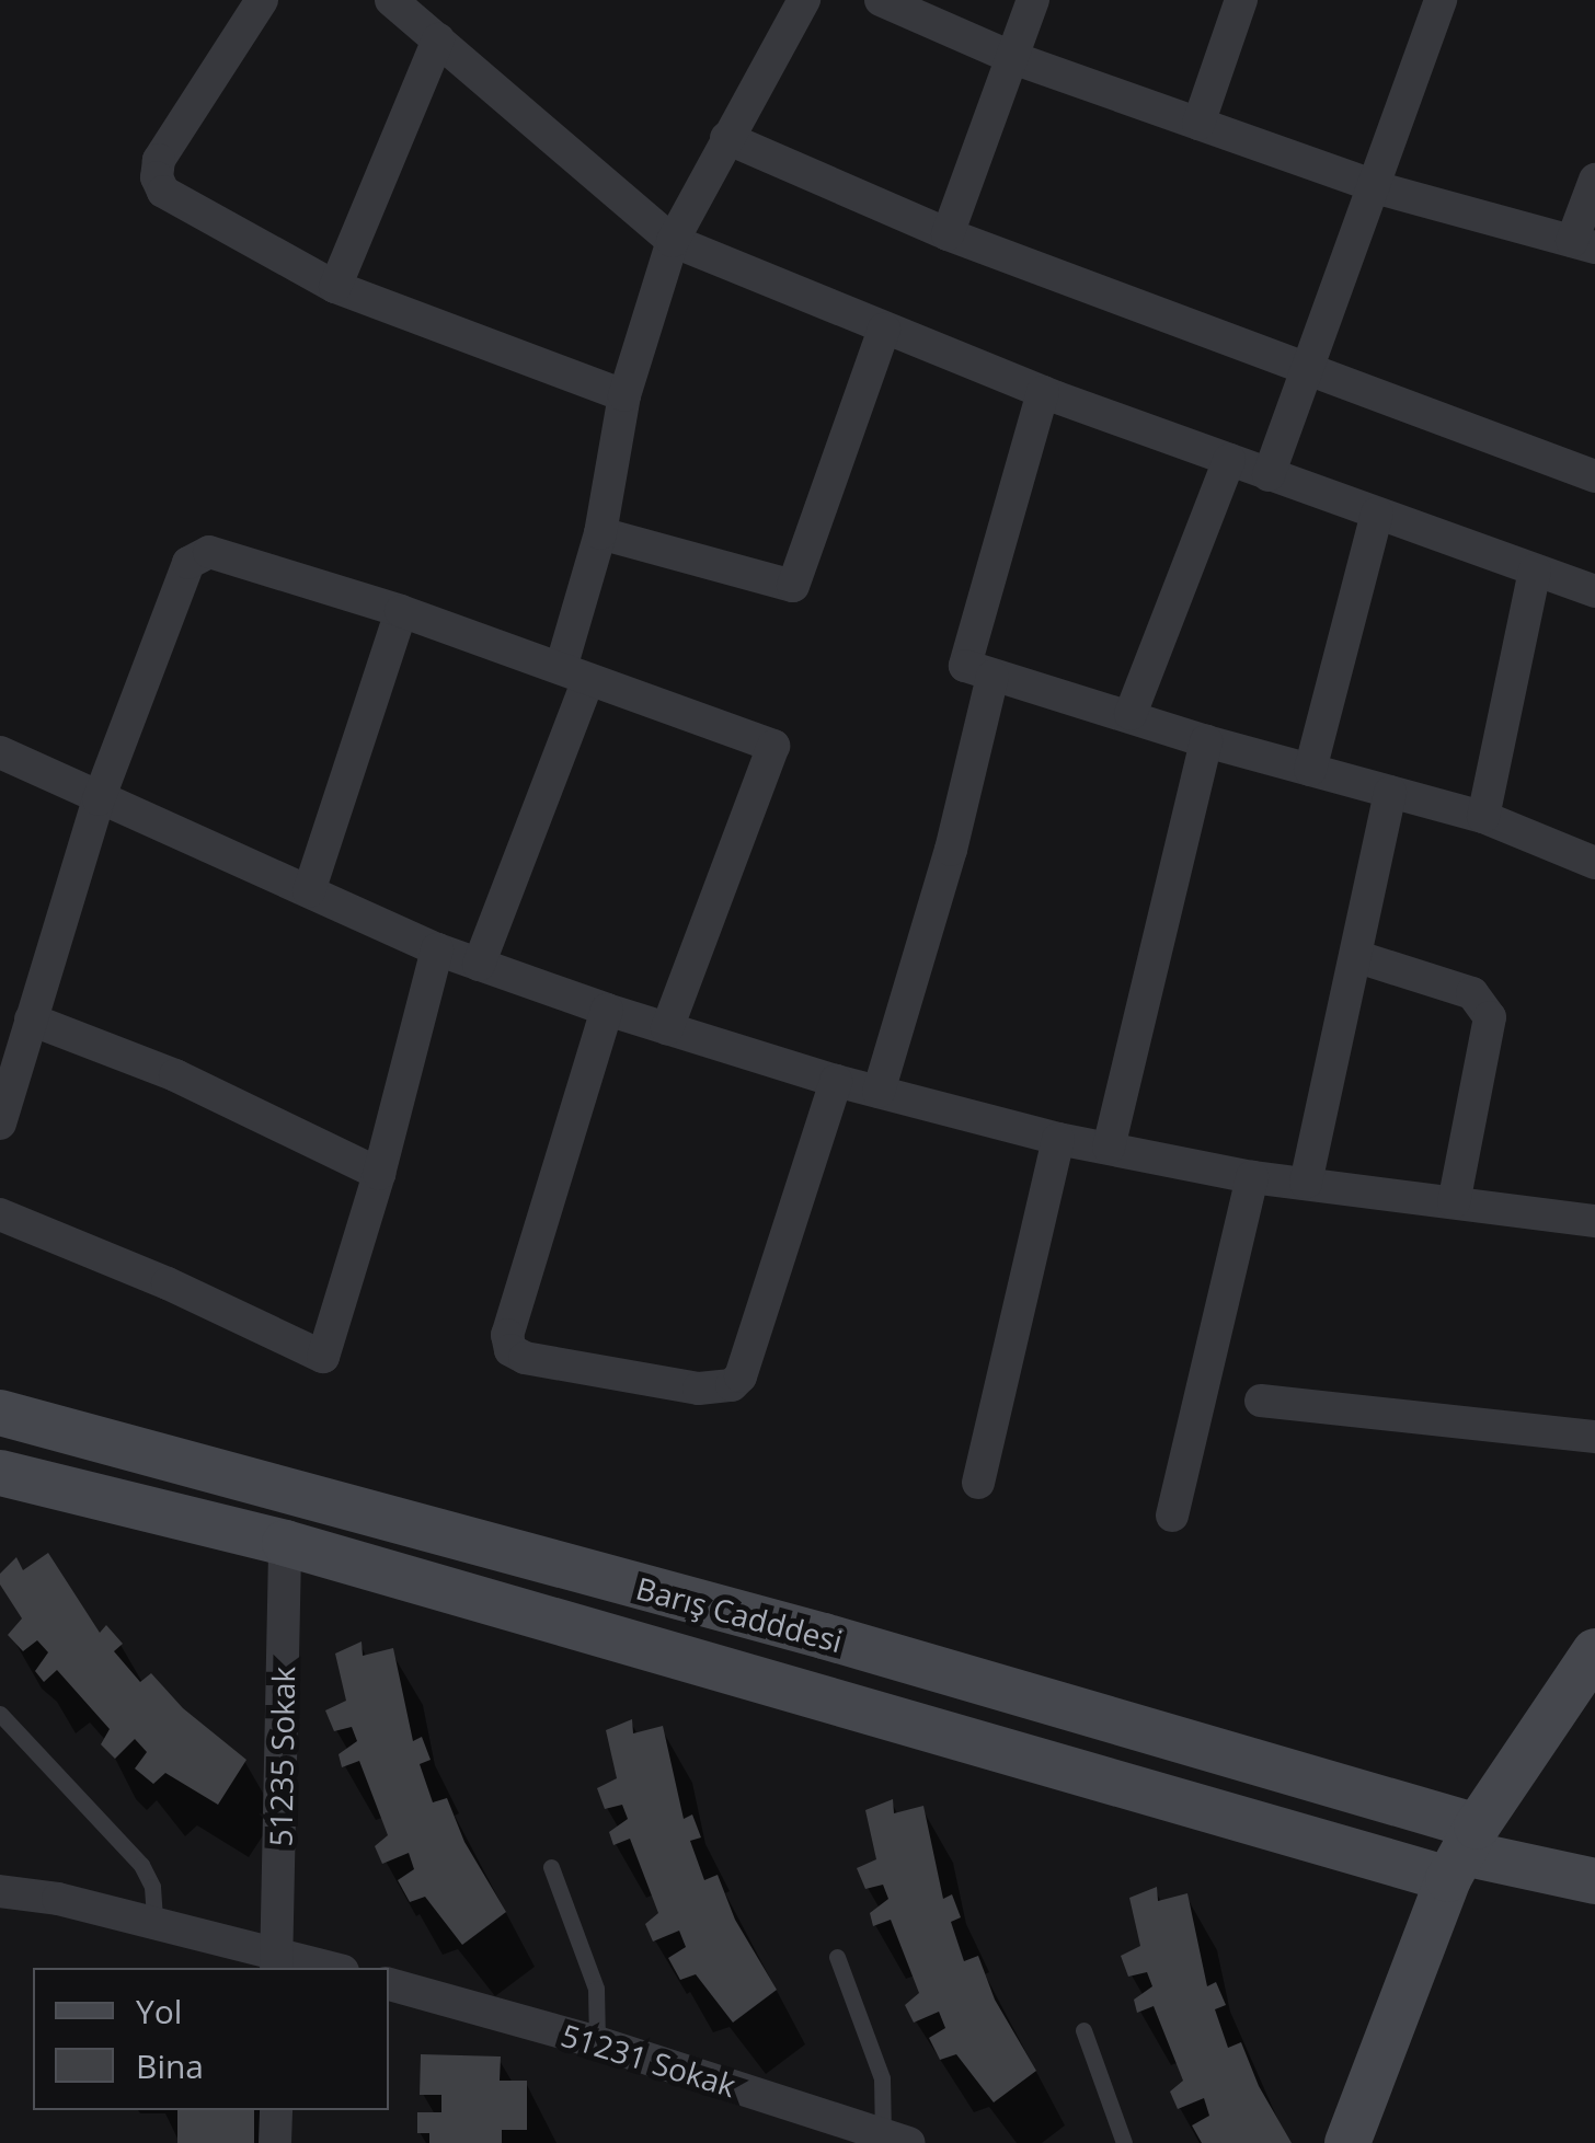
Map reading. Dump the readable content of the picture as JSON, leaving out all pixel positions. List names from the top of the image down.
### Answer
{
  "streets": {
    "main road": ["Barış Cadddesi"],
    "street": ["51235 Sokak", "51231 Sokak"]
  },
  "crossings": [
    ["Barış Cadddesi", "51235 Sokak"]
  ],
  "legend": ["Yol", "Bina"]
}
